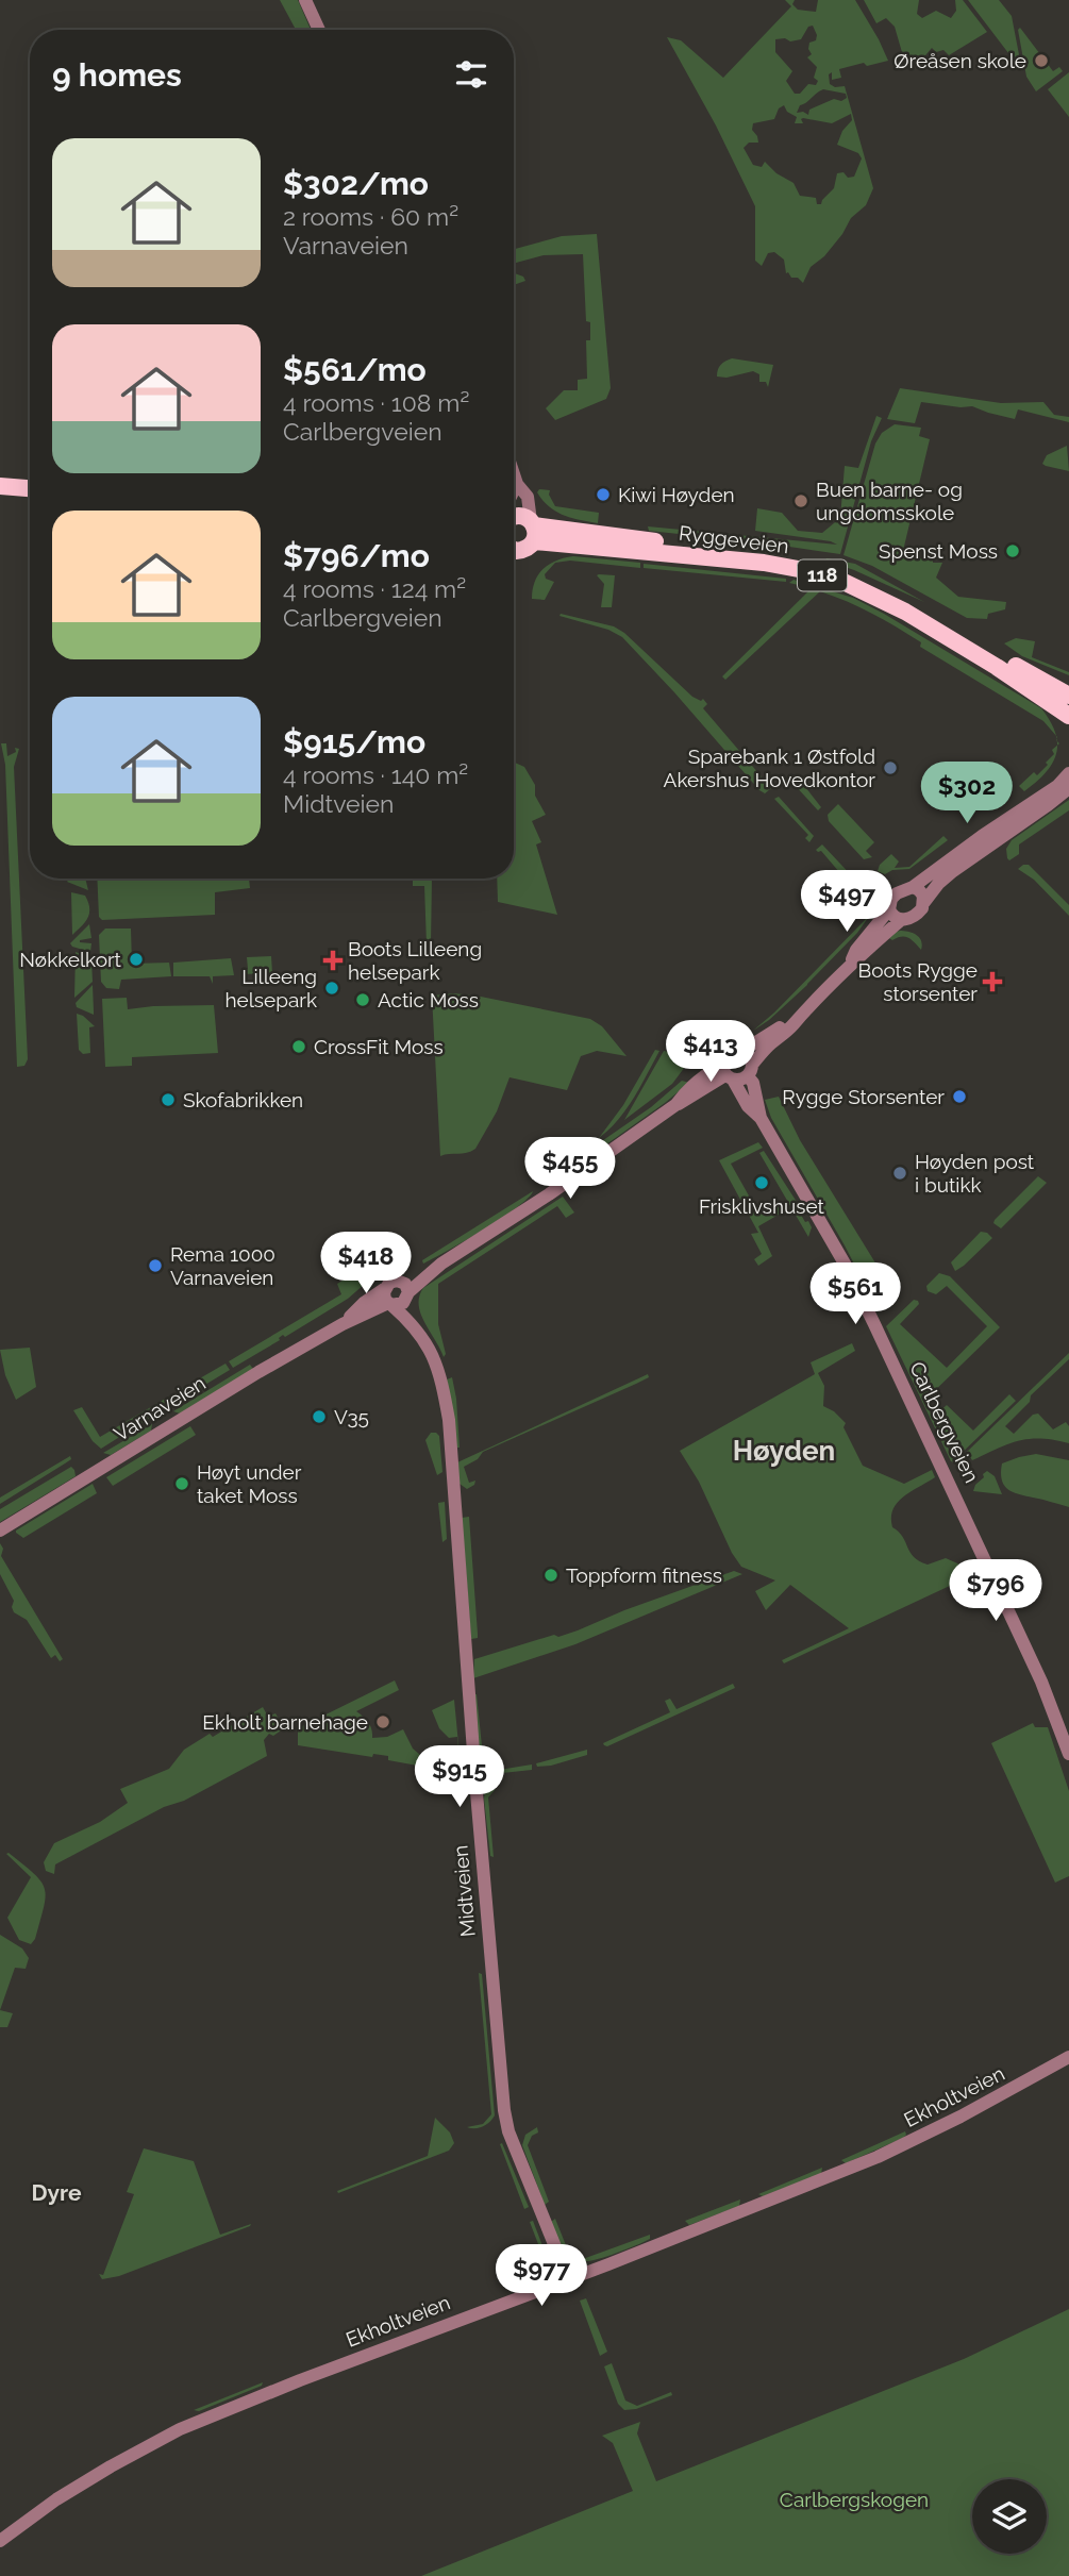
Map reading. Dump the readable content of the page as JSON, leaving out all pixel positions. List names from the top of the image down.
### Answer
{
  "streets": {
    "main road": ["Ryggeveien", "118"],
    "street": [
      "Varnaveien",
      "Carlbergveien",
      "Midtveien",
      "Ekholtveien"
    ]
  },
  "crossings": [
    ["Ryggeveien", "118"],
    ["Varnaveien", "Midtveien"],
    ["Midtveien", "Ekholtveien"]
  ],
  "districts": ["Høyden", "Dyre"],
  "parks": ["Carlbergskogen"],
  "places": {
    "other": [
      "Øreåsen skole",
      "Kiwi Høyden",
      "Buen barne- og ungdomsskole",
      "Spenst Moss",
      "Sparebank 1 Østfold Akershus Hovedkontor",
      "Nøkkelkort",
      "Lilleeng helsepark",
      "Actic Moss",
      "CrossFit Moss",
      "Rygge Storsenter",
      "Skofabrikken",
      "Høyden post i butikk",
      "Frisklivshuset",
      "Rema 1000 Varnaveien",
      "V35",
      "Høyt under taket Moss",
      "Toppform fitness",
      "Ekholt barnehage"
    ],
    "health": ["Boots Lilleeng helsepark", "Boots Rygge storsenter"]
  },
  "page": {
    "heading": "9 homes",
    "list": [
      {
        "name": "$302/mo",
        "note": "2 rooms · 60 m² · Varnaveien"
      },
      {
        "name": "$561/mo",
        "note": "4 rooms · 108 m² · Carlbergveien"
      },
      {
        "name": "$796/mo",
        "note": "4 rooms · 124 m² · Carlbergveien"
      },
      {
        "name": "$915/mo",
        "note": "4 rooms · 140 m² · Midtveien"
      }
    ],
    "price": [
      "$302",
      "$497",
      "$413",
      "$455",
      "$418",
      "$561",
      "$796",
      "$915",
      "$977"
    ]
  }
}
